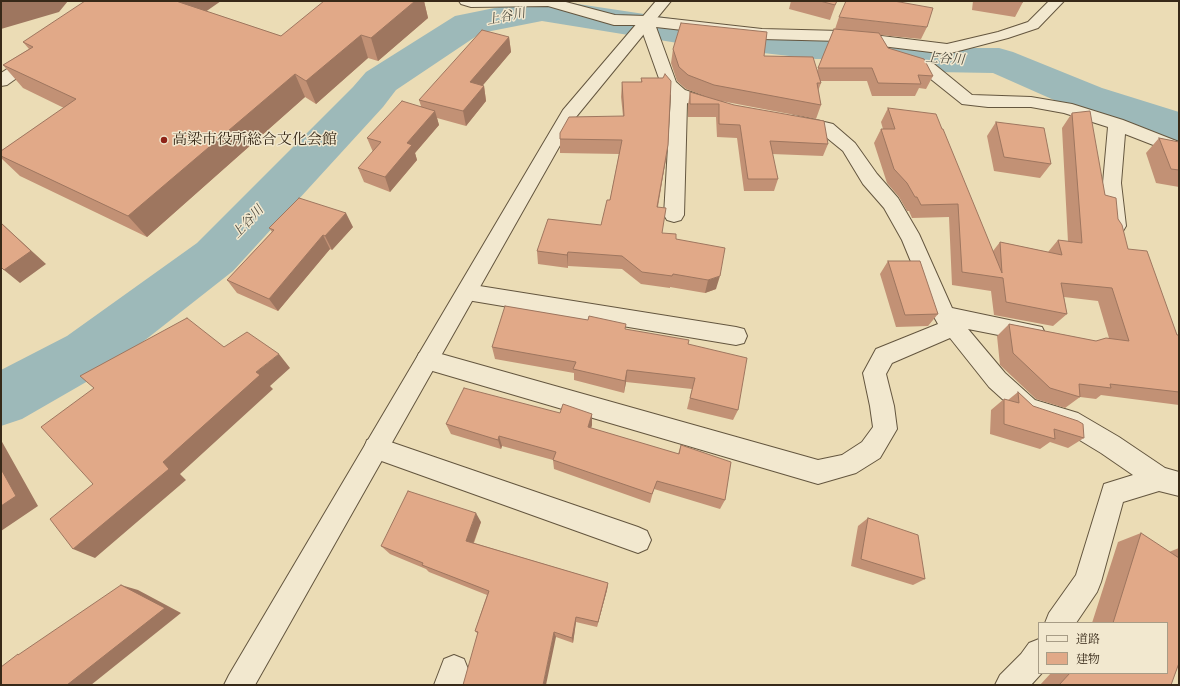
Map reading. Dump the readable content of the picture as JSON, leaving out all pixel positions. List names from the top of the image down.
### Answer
{
  "water": ["上谷川"],
  "places": ["高梁市役所総合文化会館"],
  "legend": ["道路", "建物"]
}
